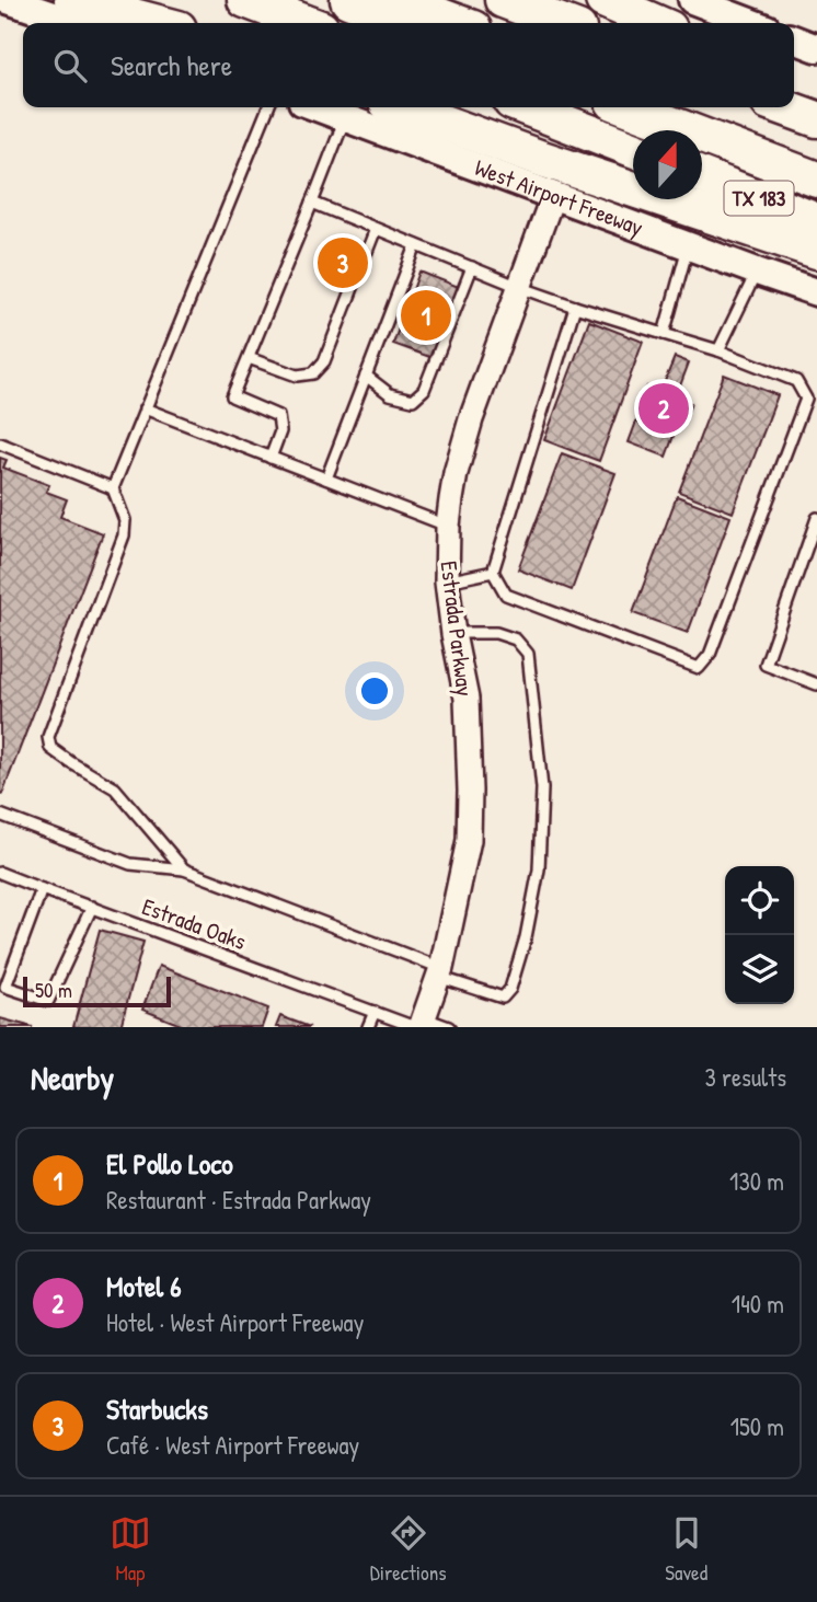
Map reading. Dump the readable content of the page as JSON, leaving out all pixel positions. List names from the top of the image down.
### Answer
{
  "streets": {
    "highway": ["TX 183"],
    "main road": ["West Airport Freeway"],
    "street": ["Estrada Parkway"],
    "lane": ["Estrada Oaks"]
  },
  "crossings": [
    ["West Airport Freeway", "Estrada Parkway"],
    ["Estrada Parkway", "Estrada Oaks"]
  ],
  "scale_bar": "50 m",
  "north": "top",
  "page": {
    "search": "Search here",
    "pins": ["3", "1", "2"],
    "scale": "50 m",
    "heading": ["Nearby", "3 results"],
    "list": [
      {
        "mark": "1",
        "name": "El Pollo Loco",
        "note": "Restaurant · Estrada Parkway",
        "value": "130 m"
      },
      {
        "mark": "2",
        "name": "Motel 6",
        "note": "Hotel · West Airport Freeway",
        "value": "140 m"
      },
      {
        "mark": "3",
        "name": "Starbucks",
        "note": "Café · West Airport Freeway",
        "value": "150 m"
      }
    ],
    "nav": ["Map", "Directions", "Saved"]
  }
}
